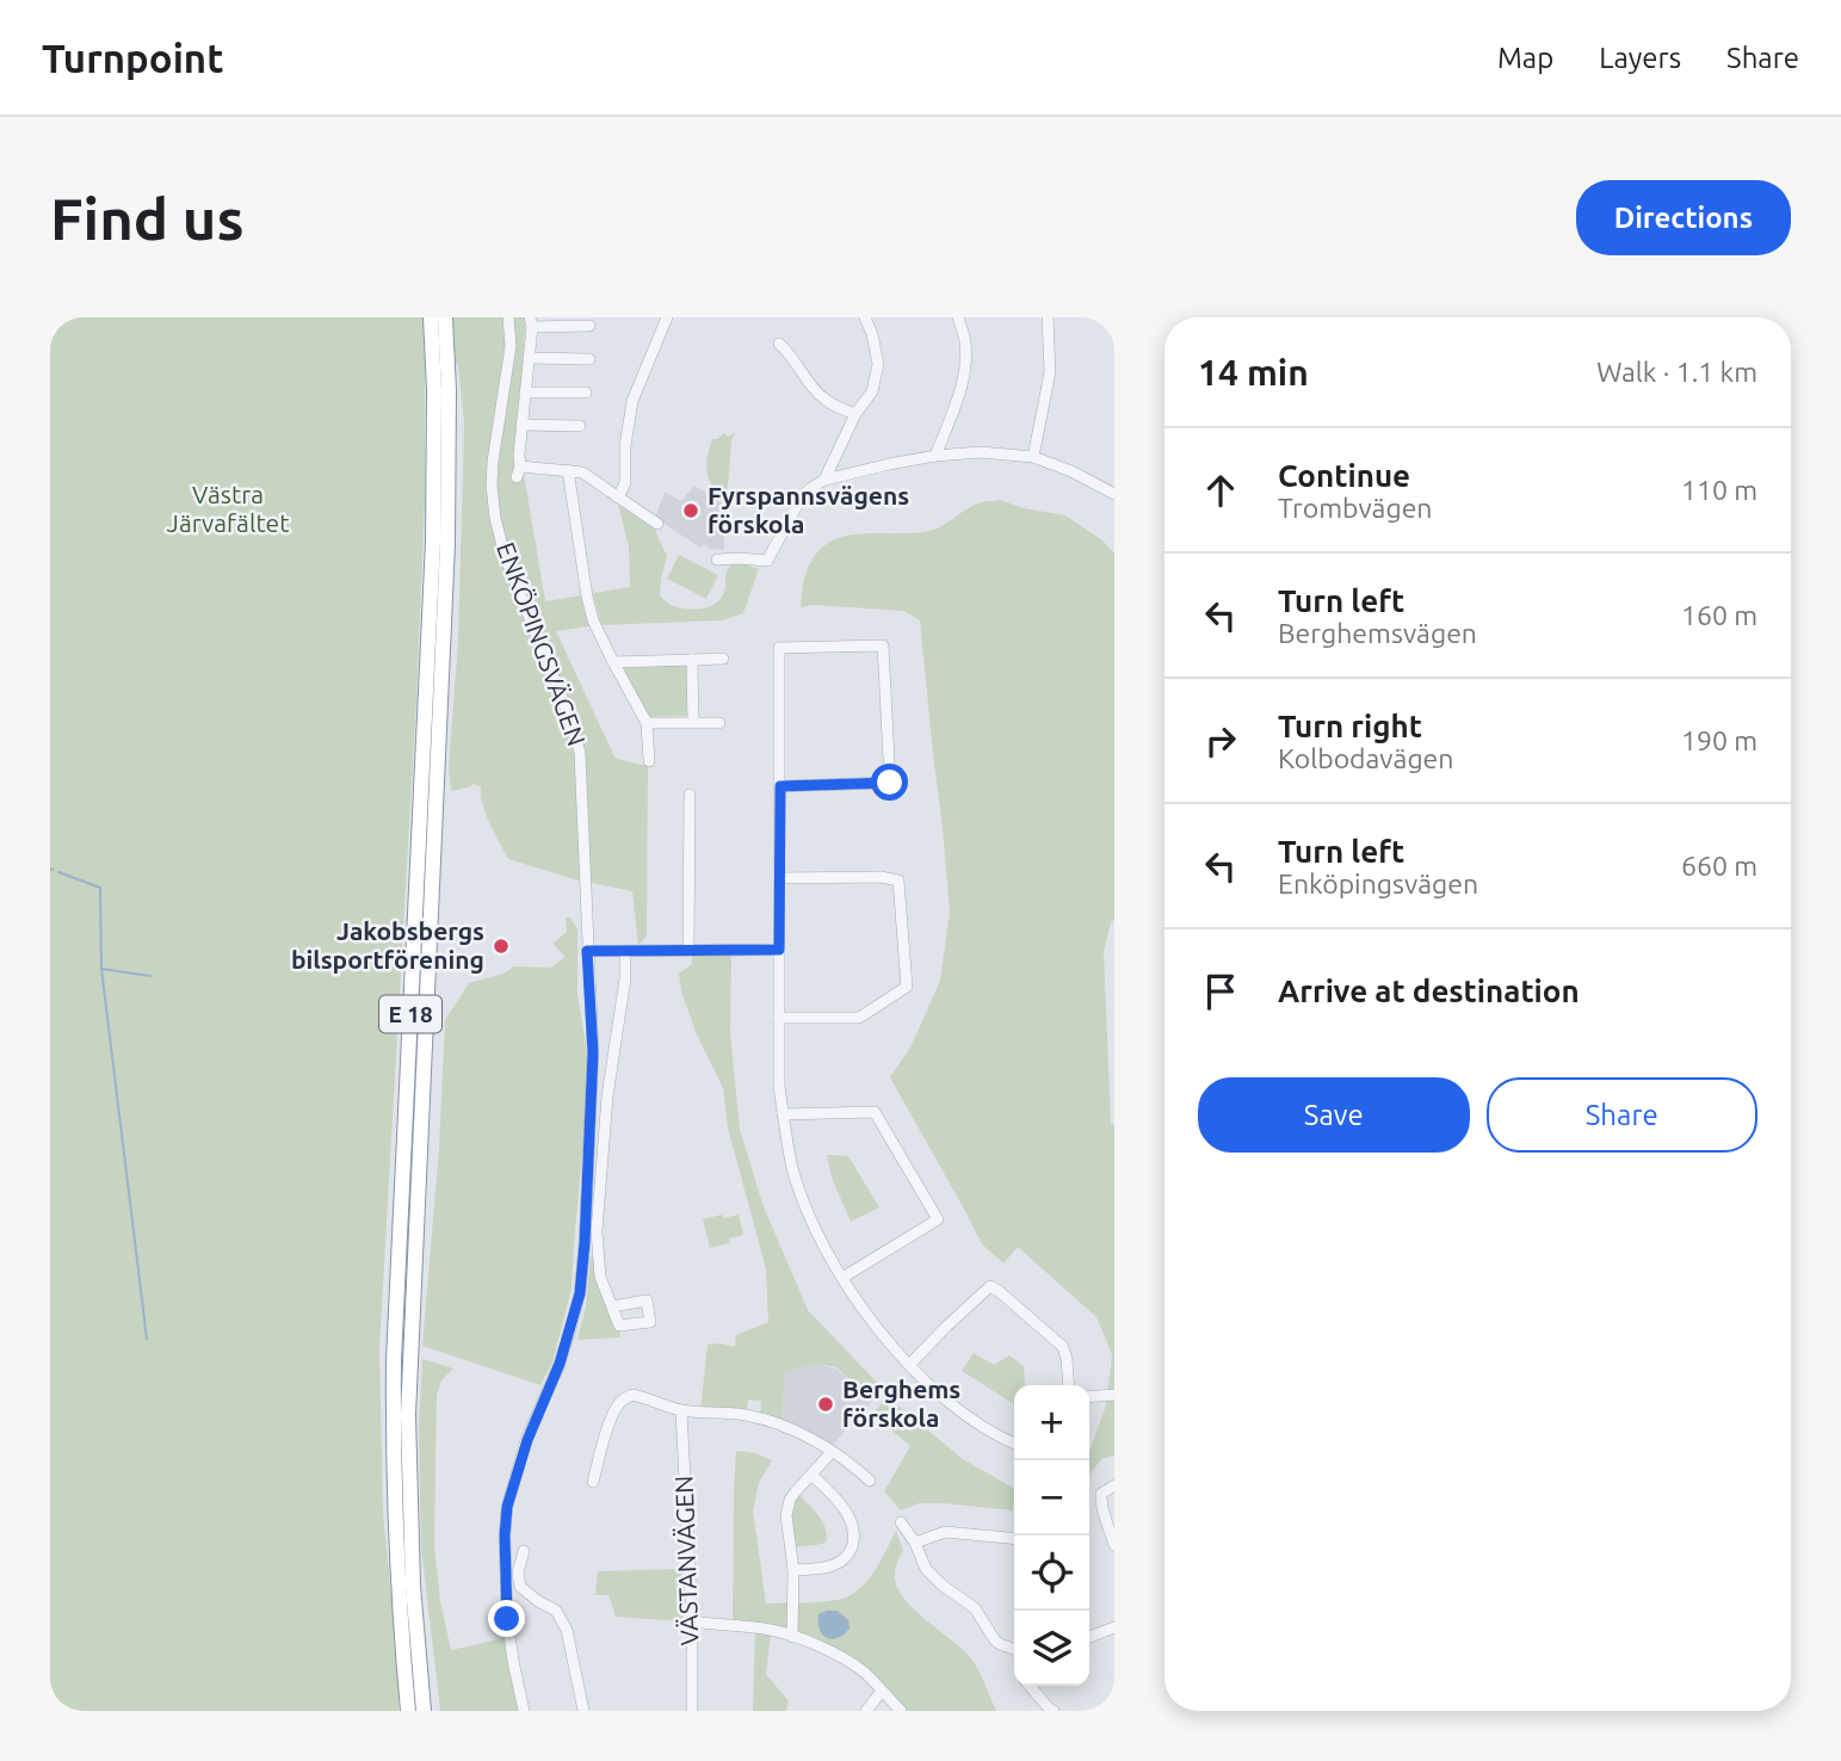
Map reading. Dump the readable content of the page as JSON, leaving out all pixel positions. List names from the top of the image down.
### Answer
{
  "streets": {
    "highway": ["E 18"],
    "street": ["ENKÖPINGSVÄGEN", "VÄSTANVÄGEN"]
  },
  "parks": ["Västra Järvafältet"],
  "places": ["Fyrspannsvägens förskola", "Jakobsbergs bilsportförening", "Berghems förskola"],
  "page": {
    "header": "Turnpoint",
    "nav": ["Map", "Layers", "Share"],
    "buttons": [
      "Directions",
      ["Save", "Share"]
    ],
    "title": "Find us",
    "heading": ["14 min", "Walk · 1.1 km"],
    "list": [
      ["Continue", "Trombvägen", "110 m"],
      ["Turn left", "Berghemsvägen", "160 m"],
      ["Turn right", "Kolbodavägen", "190 m"],
      ["Turn left", "Enköpingsvägen", "660 m"],
      "Arrive at destination"
    ],
    "map_buttons": ["+", "−"]
  }
}
